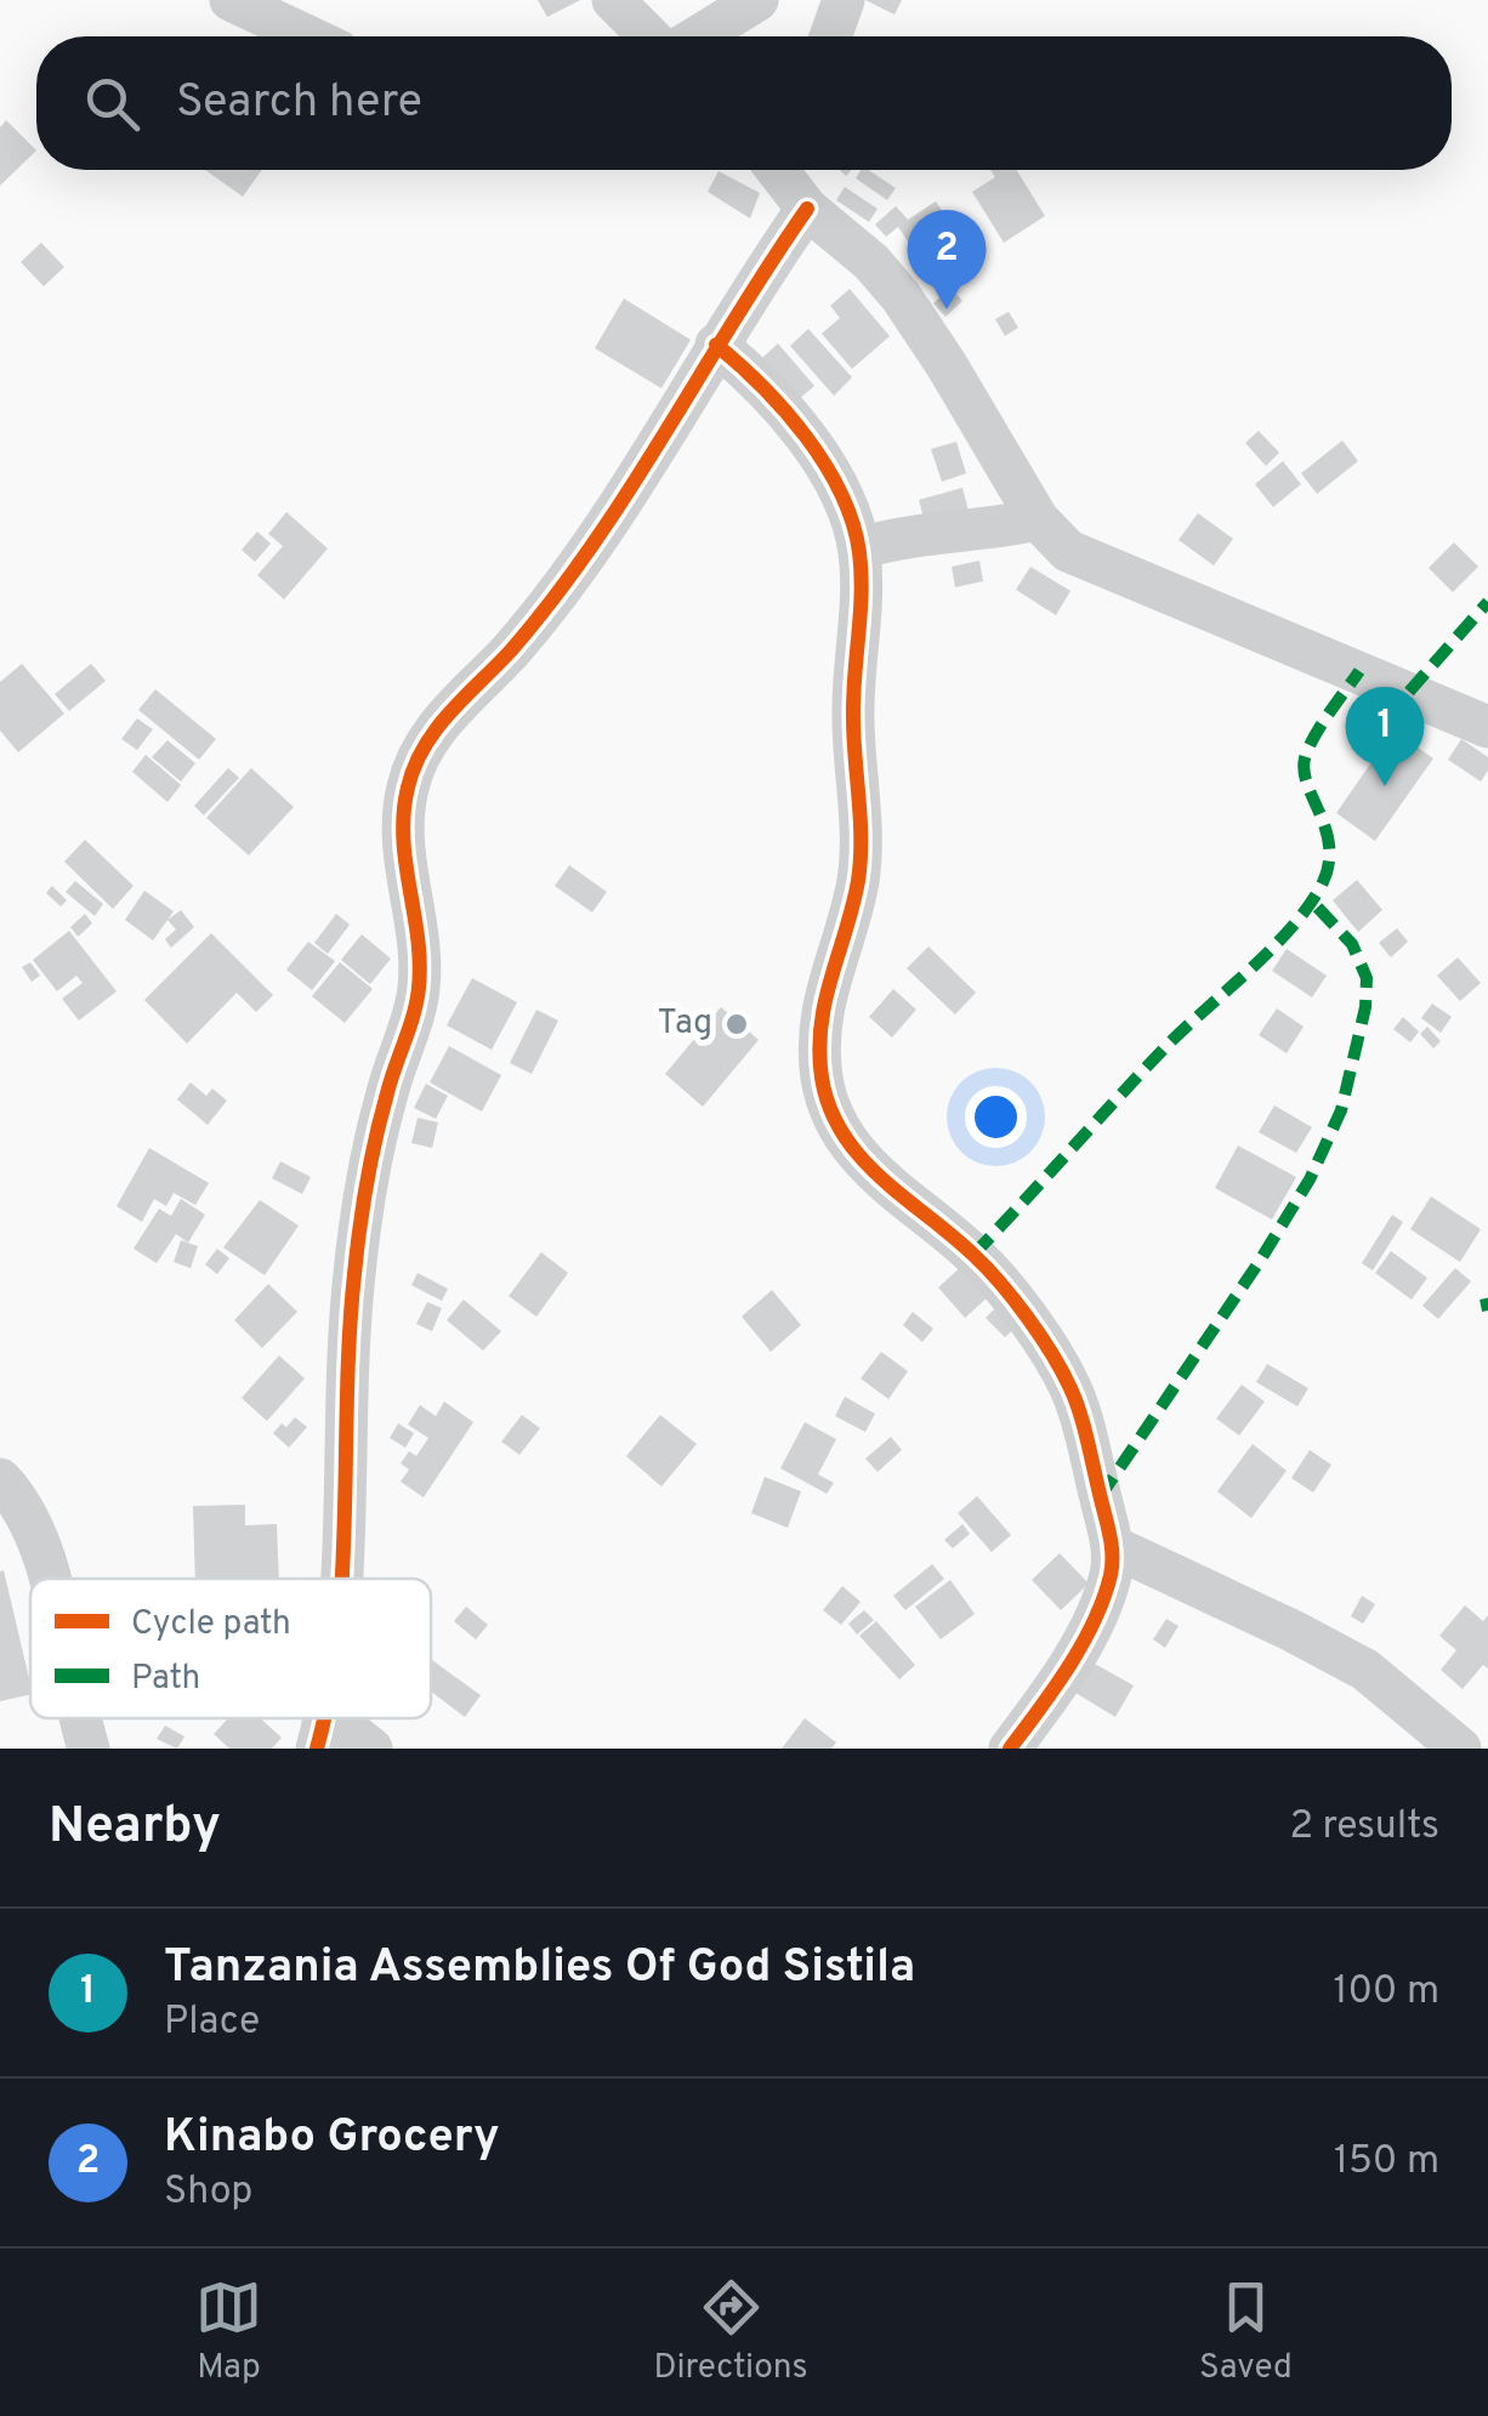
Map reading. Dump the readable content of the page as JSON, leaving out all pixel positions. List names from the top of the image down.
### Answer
{
  "places": ["Tag"],
  "legend": ["Cycle path", "Path"],
  "page": {
    "search": "Search here",
    "pins": ["2", "1"],
    "heading": ["Nearby", "2 results"],
    "list": [
      {
        "mark": "1",
        "name": "Tanzania Assemblies Of God Sistila",
        "note": "Place",
        "value": "100 m"
      },
      {
        "mark": "2",
        "name": "Kinabo Grocery",
        "note": "Shop",
        "value": "150 m"
      }
    ],
    "nav": ["Map", "Directions", "Saved"]
  }
}
